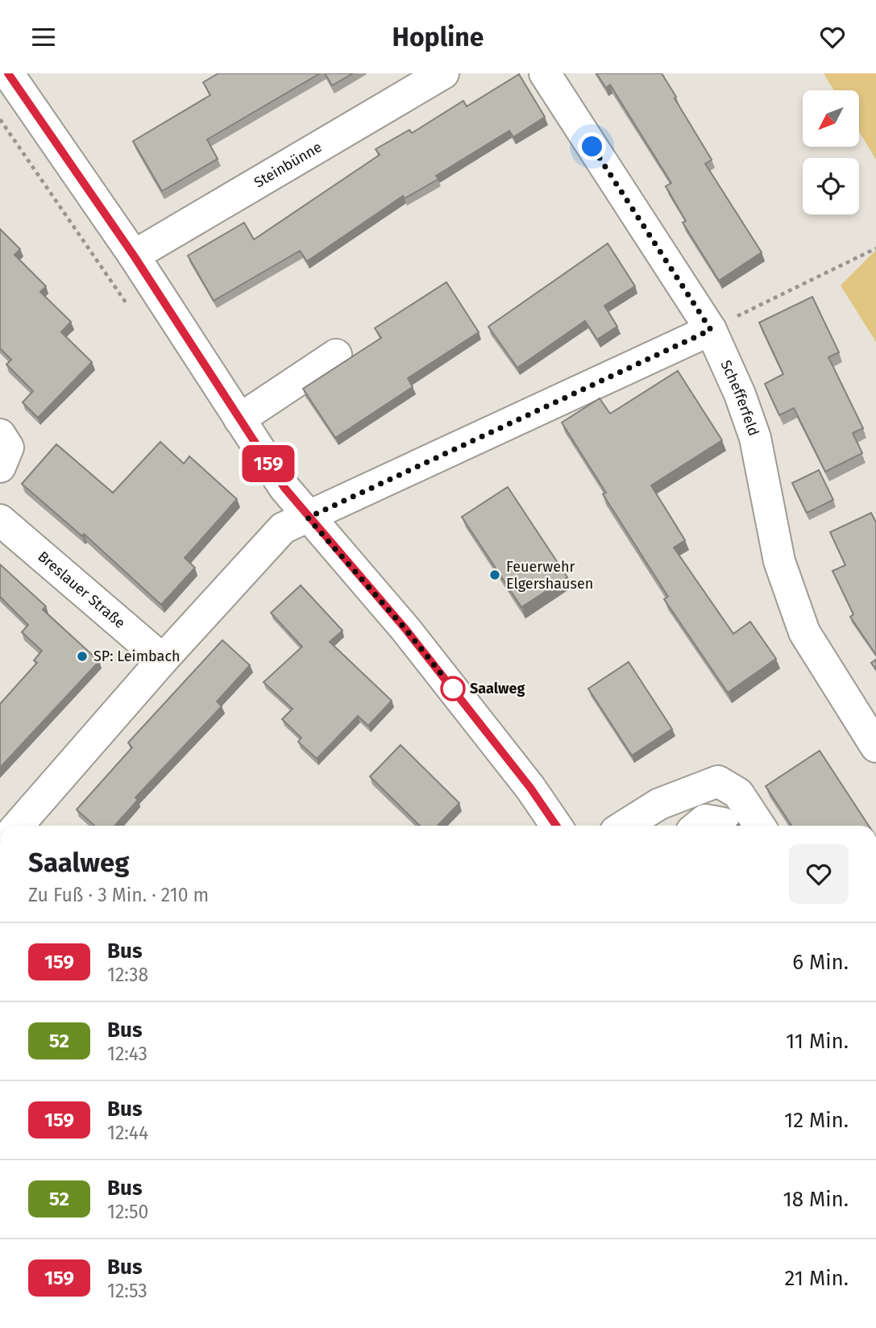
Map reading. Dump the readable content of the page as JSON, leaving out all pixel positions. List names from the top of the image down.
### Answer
{
  "streets": {
    "street": ["Steinbünne", "Schefferfeld", "Breslauer Straße"]
  },
  "places": ["Feuerwehr Elgershausen", "SP: Leimbach", "Saalweg"],
  "lines": ["bus line 159"],
  "north": "bottom left",
  "page": {
    "header": "Hopline",
    "on_map": "159",
    "heading": ["Saalweg", "Zu Fuß · 3 Min. · 210 m"],
    "list": [
      {
        "mark": "159",
        "name": "Bus",
        "note": "12:38",
        "value": "6 Min."
      },
      {
        "mark": "52",
        "name": "Bus",
        "note": "12:43",
        "value": "11 Min."
      },
      {
        "mark": "159",
        "name": "Bus",
        "note": "12:44",
        "value": "12 Min."
      },
      {
        "mark": "52",
        "name": "Bus",
        "note": "12:50",
        "value": "18 Min."
      },
      {
        "mark": "159",
        "name": "Bus",
        "note": "12:53",
        "value": "21 Min."
      }
    ]
  }
}
